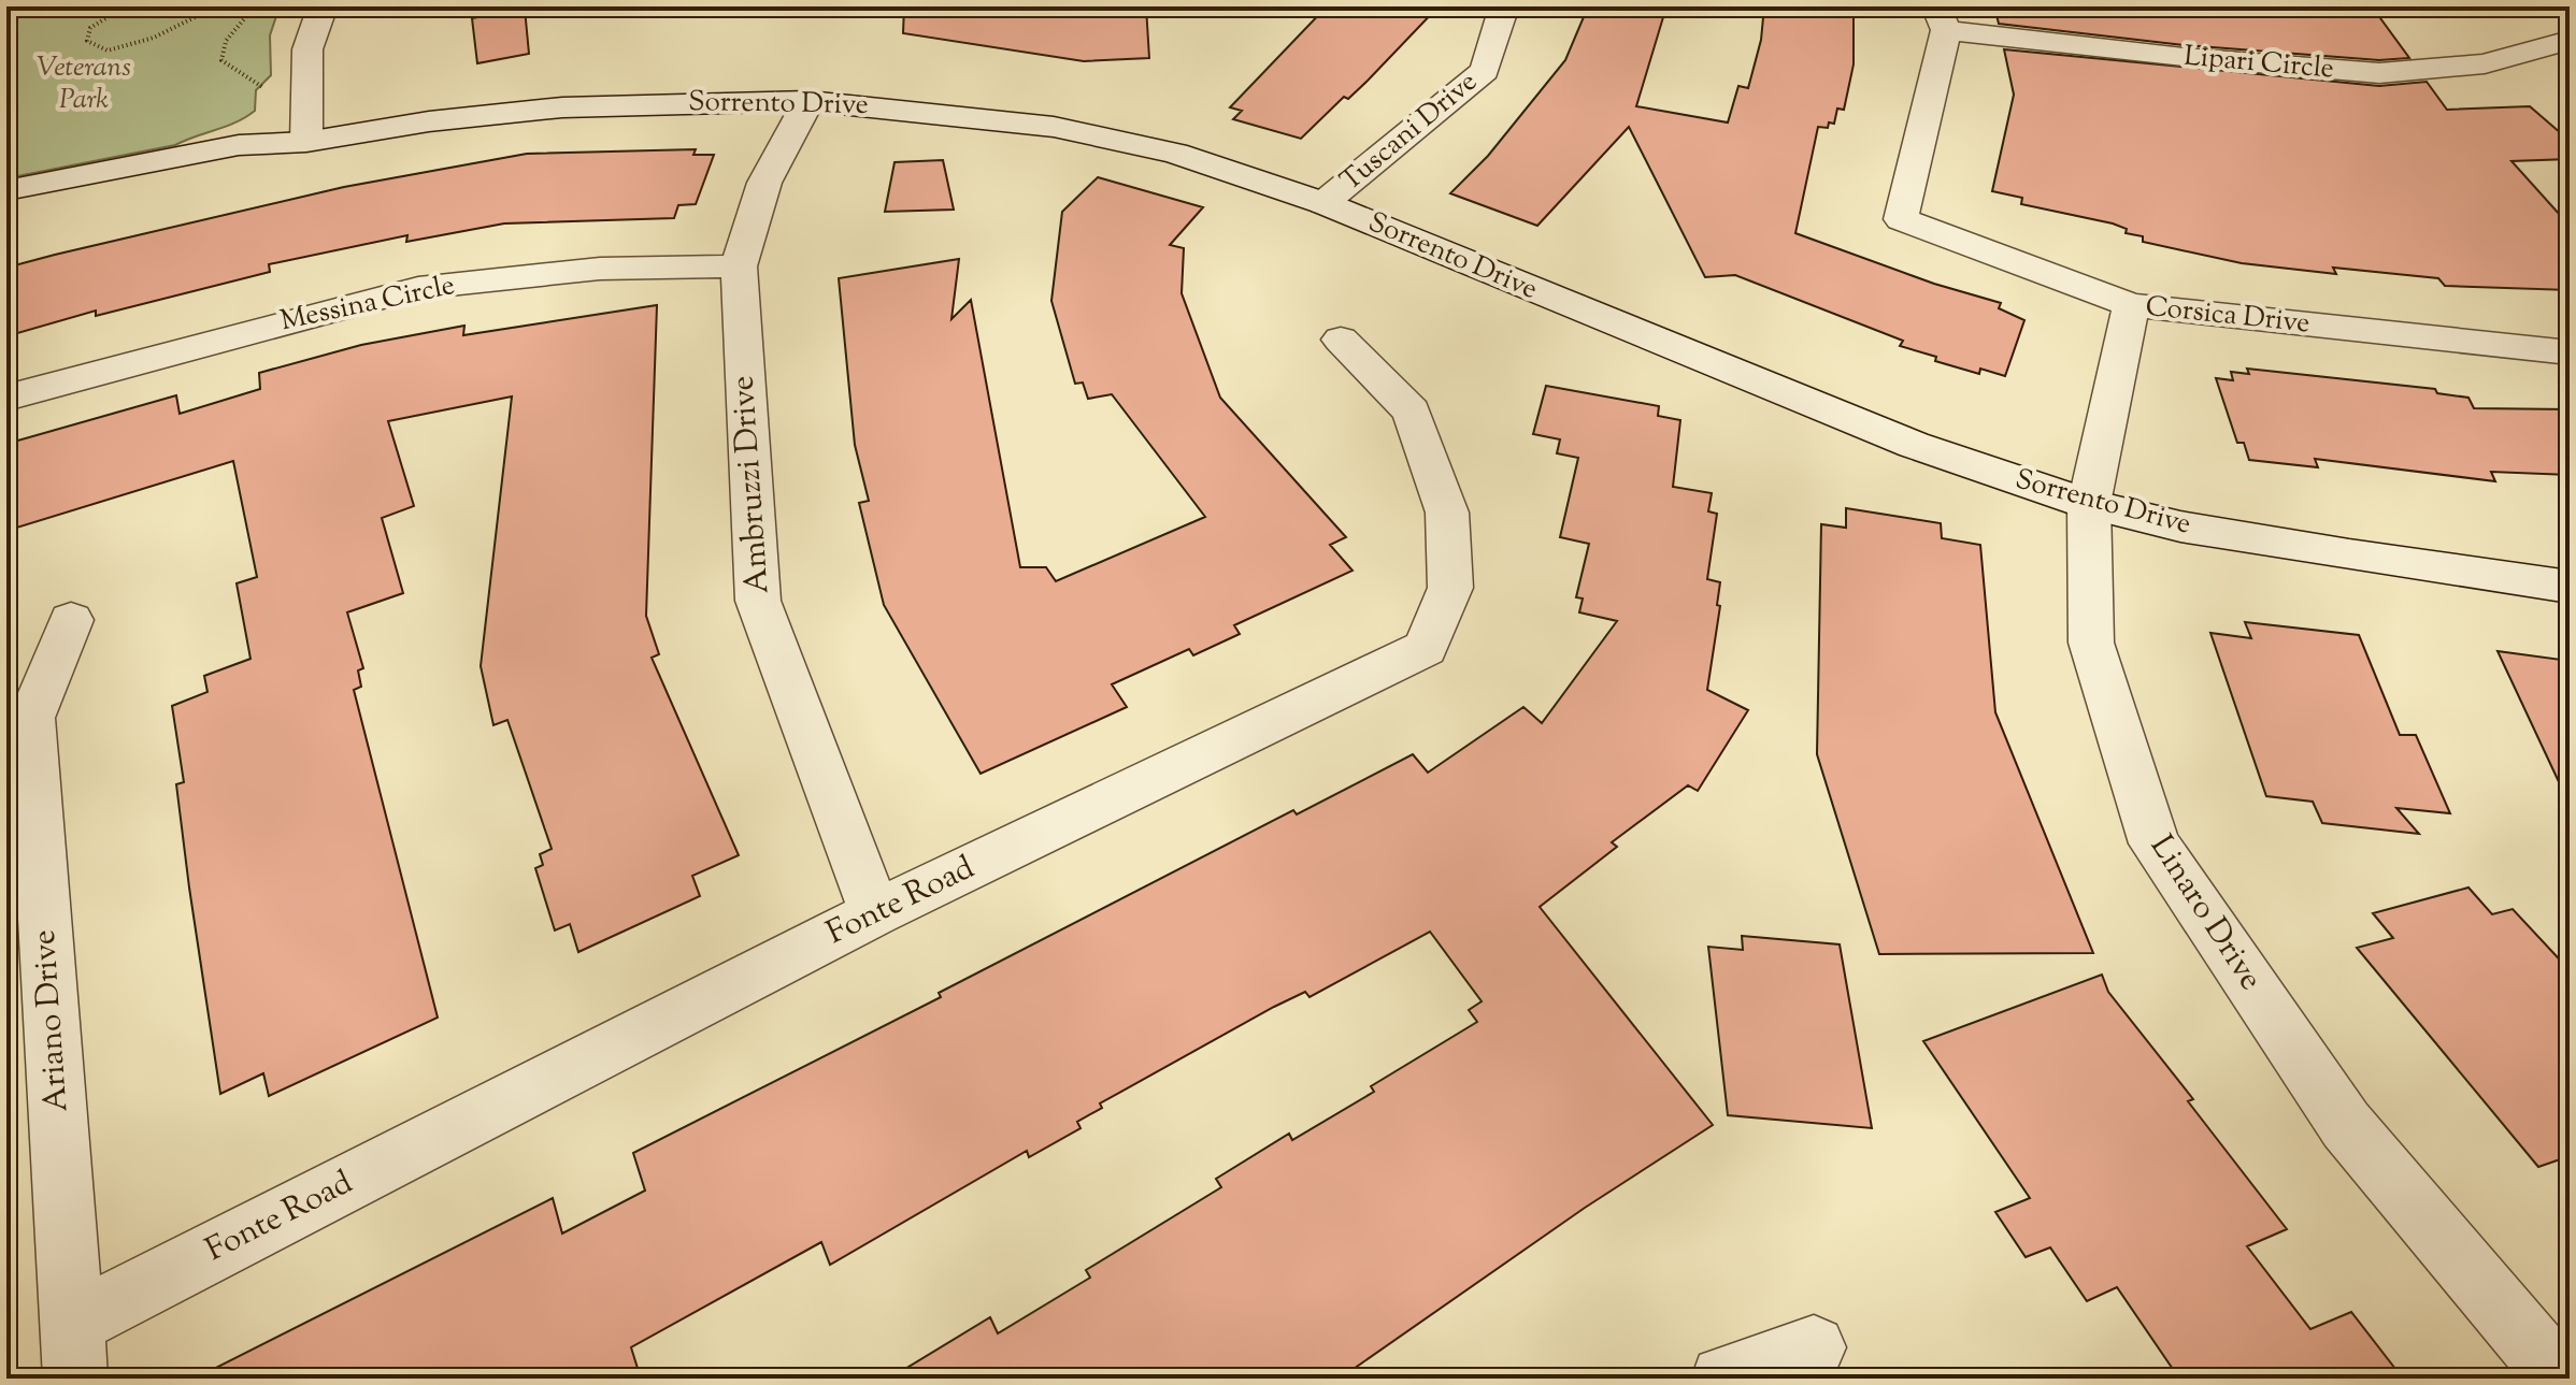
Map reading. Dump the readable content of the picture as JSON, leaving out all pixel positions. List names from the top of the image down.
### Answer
{
  "streets": {
    "street": [
      "Lipari Circle",
      "Sorrento Drive",
      "Tuscani Drive",
      "Messina Circle",
      "Corsica Drive",
      "Ambruzzi Drive",
      "Fonte Road",
      "Linaro Drive",
      "Ariano Drive"
    ]
  },
  "crossings": [
    ["Lipari Circle", "Corsica Drive"],
    ["Sorrento Drive", "Tuscani Drive"],
    ["Sorrento Drive", "Ambruzzi Drive"],
    ["Sorrento Drive", "Linaro Drive"],
    ["Messina Circle", "Ambruzzi Drive"],
    ["Corsica Drive", "Linaro Drive"],
    ["Ambruzzi Drive", "Fonte Road"],
    ["Fonte Road", "Ariano Drive"]
  ],
  "parks": ["Veterans Park"]
}
